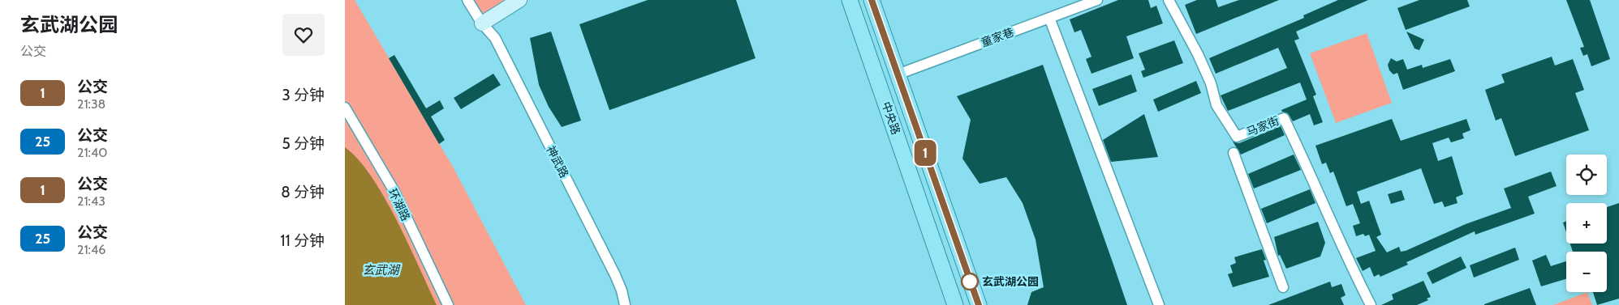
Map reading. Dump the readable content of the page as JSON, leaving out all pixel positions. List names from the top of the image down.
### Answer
{
  "streets": {
    "main road": ["中央路"],
    "street": [
      "童家巷",
      "马家街",
      "神武路",
      "环湖路"
    ]
  },
  "crossings": [
    ["童家巷", "中央路"]
  ],
  "water": ["玄武湖"],
  "places": ["玄武湖公园"],
  "lines": ["bus line 1"],
  "page": {
    "heading": ["玄武湖公园", "公交"],
    "on_map": "1",
    "list": [
      {
        "mark": "1",
        "name": "公交",
        "note": "21:38",
        "value": "3 分钟"
      },
      {
        "mark": "25",
        "name": "公交",
        "note": "21:40",
        "value": "5 分钟"
      },
      {
        "mark": "1",
        "name": "公交",
        "note": "21:43",
        "value": "8 分钟"
      },
      {
        "mark": "25",
        "name": "公交",
        "note": "21:46",
        "value": "11 分钟"
      }
    ],
    "map_buttons": ["+", "−"]
  }
}
